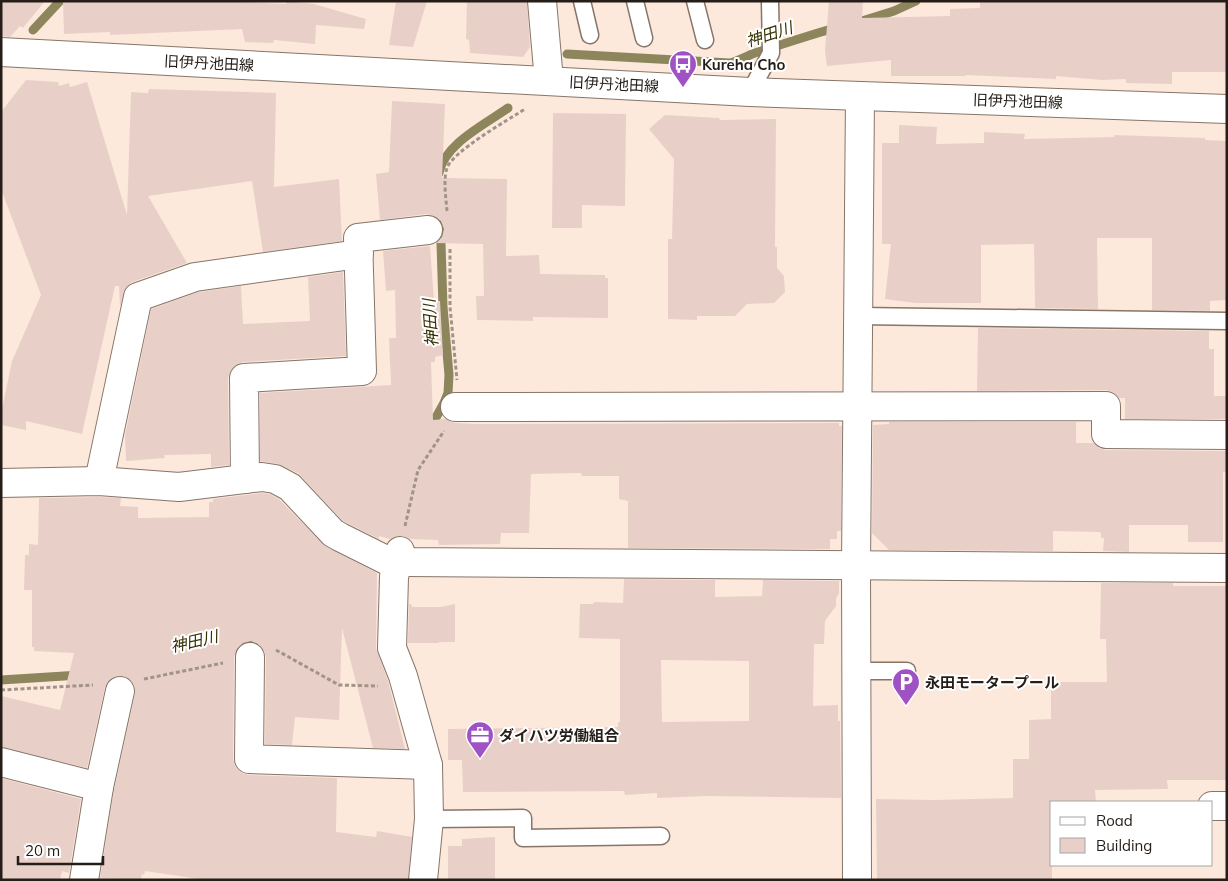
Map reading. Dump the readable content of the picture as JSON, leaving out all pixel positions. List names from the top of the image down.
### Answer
{
  "streets": {
    "street": ["旧伊丹池田線"]
  },
  "water": ["神田川"],
  "places": {
    "bus stop": ["Kureha Cho"],
    "parking": ["永田モータープール"],
    "office": ["ダイハツ労働組合"]
  },
  "legend": ["Road", "Building"],
  "scale_bar": "20 m"
}
